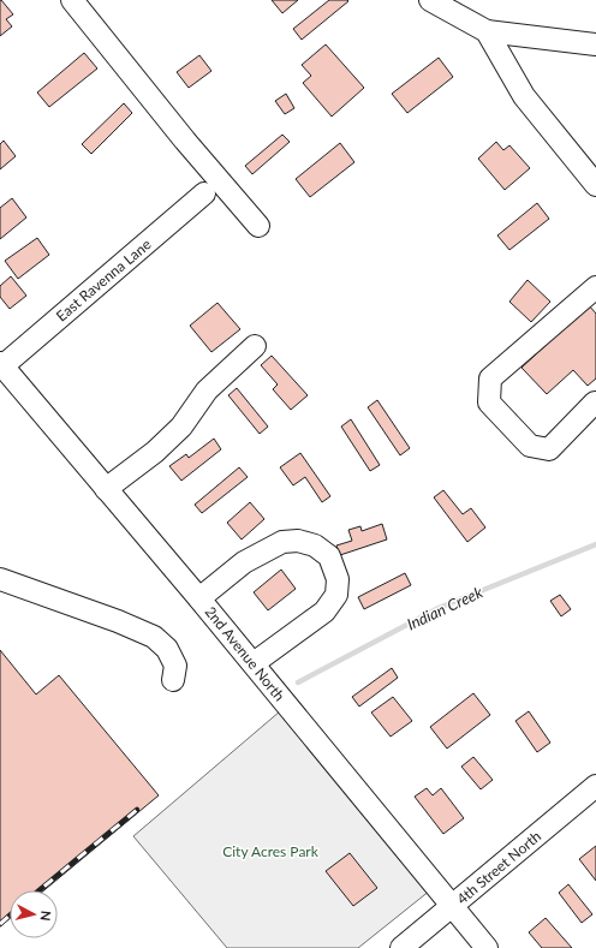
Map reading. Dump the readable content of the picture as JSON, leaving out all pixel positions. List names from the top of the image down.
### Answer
{
  "streets": {
    "street": ["East Ravenna Lane", "2nd Avenue North", "4th Street North"]
  },
  "crossings": [
    ["East Ravenna Lane", "2nd Avenue North"],
    ["2nd Avenue North", "4th Street North"]
  ],
  "water": ["Indian Creek"],
  "parks": ["City Acres Park"],
  "north": "right"
}
